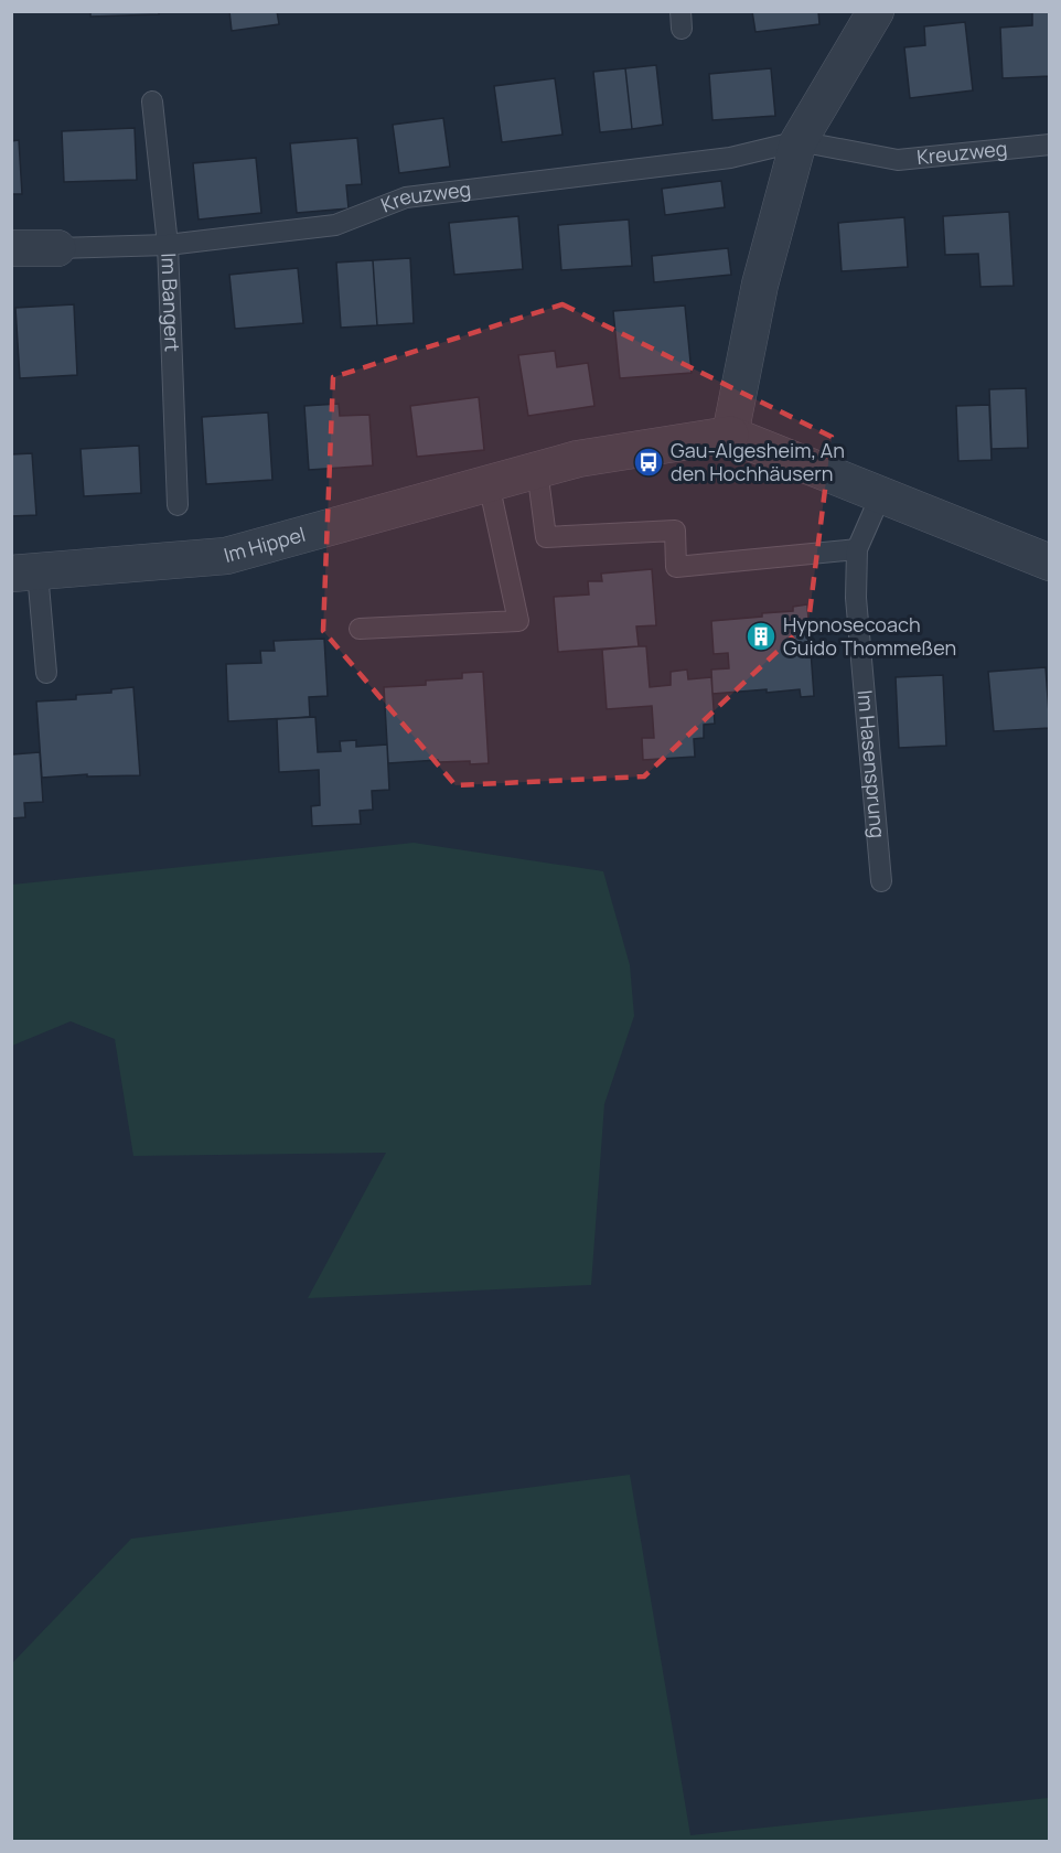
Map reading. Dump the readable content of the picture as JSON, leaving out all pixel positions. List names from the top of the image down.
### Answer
{
  "streets": {
    "street": ["Im Hippel"],
    "lane": ["Kreuzweg", "Im Bangert", "Im Hasensprung"]
  },
  "crossings": [
    ["Kreuzweg", "Im Bangert"]
  ],
  "places": {
    "bus stop": ["Gau-Algesheim, An den Hochhäusern"],
    "building": ["Hypnosecoach Guido Thommeßen"]
  }
}
